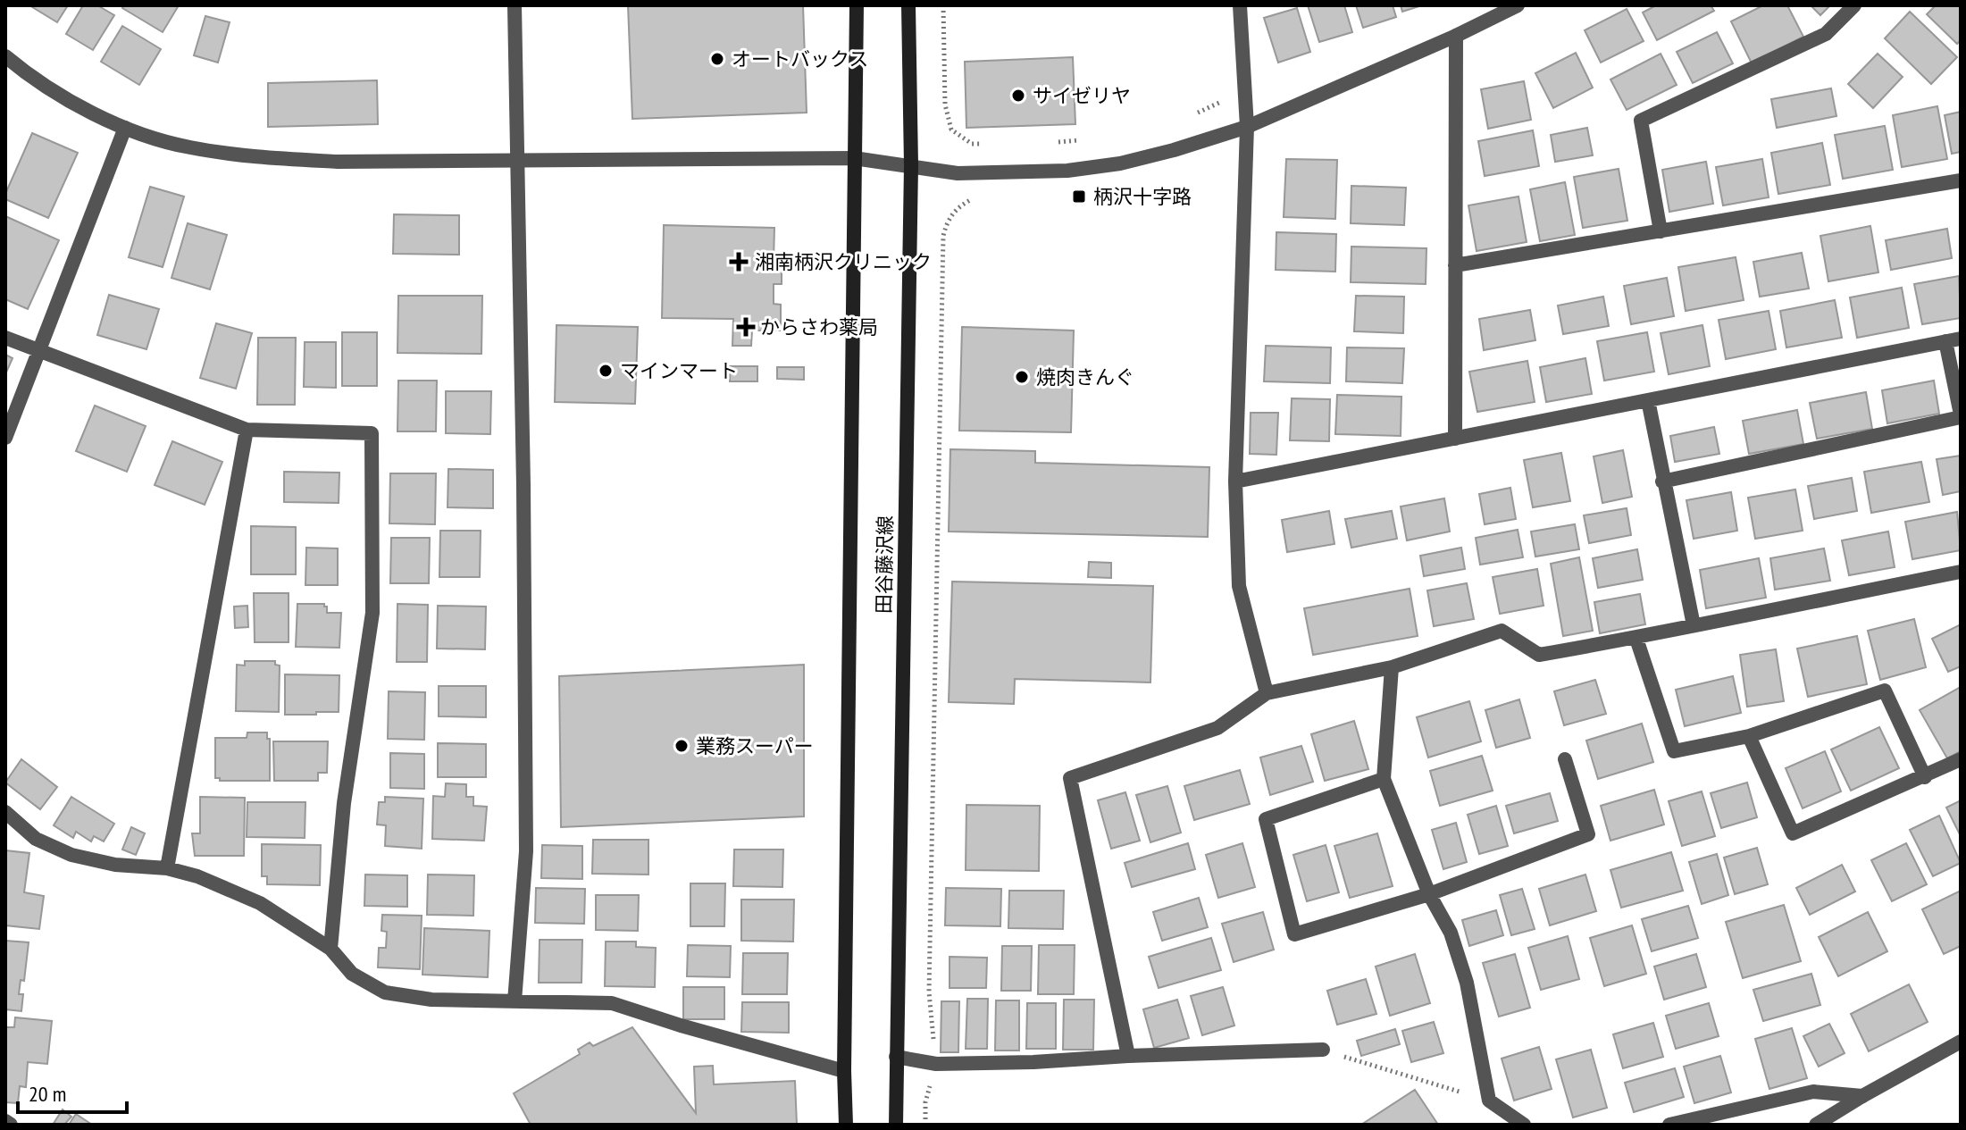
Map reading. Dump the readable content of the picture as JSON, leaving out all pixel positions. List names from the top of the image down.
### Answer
{
  "streets": {
    "main road": ["田谷藤沢線"]
  },
  "places": {
    "other": [
      "オートバックス",
      "サイゼリヤ",
      "マインマート",
      "焼肉きんぐ",
      "業務スーパー"
    ],
    "transit": ["柄沢十字路"],
    "health": ["湘南柄沢クリニック", "からさわ薬局"]
  },
  "scale_bar": "20 m"
}
